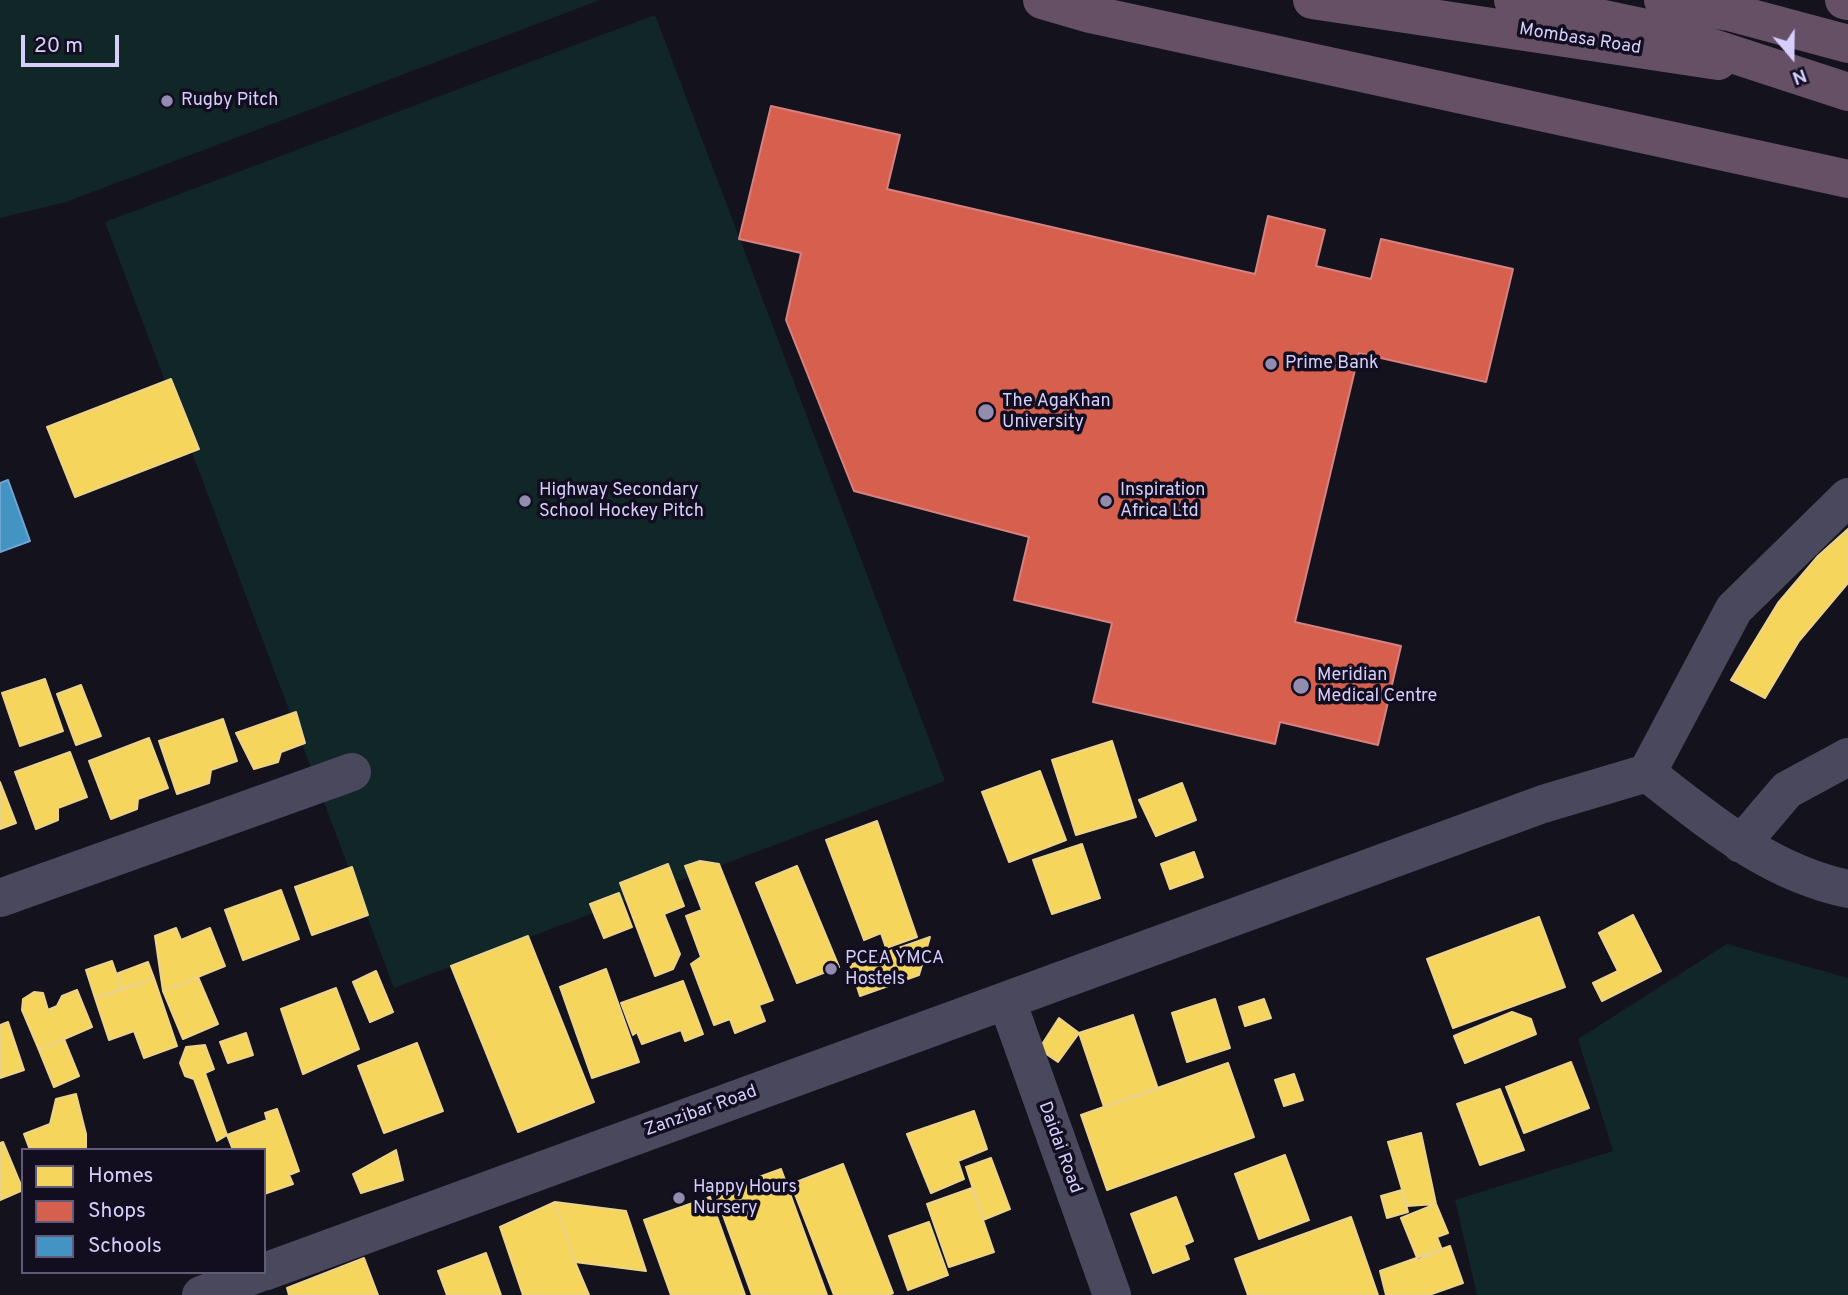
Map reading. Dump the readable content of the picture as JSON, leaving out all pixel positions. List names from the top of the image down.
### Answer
{
  "streets": {
    "highway": ["Mombasa Road"],
    "street": ["Zanzibar Road", "Daidai Road"]
  },
  "crossings": [
    ["Zanzibar Road", "Daidai Road"]
  ],
  "places": [
    "Rugby Pitch",
    "Prime Bank",
    "The AgaKhan University",
    "Highway Secondary School Hockey Pitch",
    "Inspiration Africa Ltd",
    "Meridian Medical Centre",
    "PCEA YMCA Hostels",
    "Happy Hours Nursery"
  ],
  "legend": ["Homes", "Shops", "Schools"],
  "scale_bar": "20 m",
  "north": "bottom"
}
